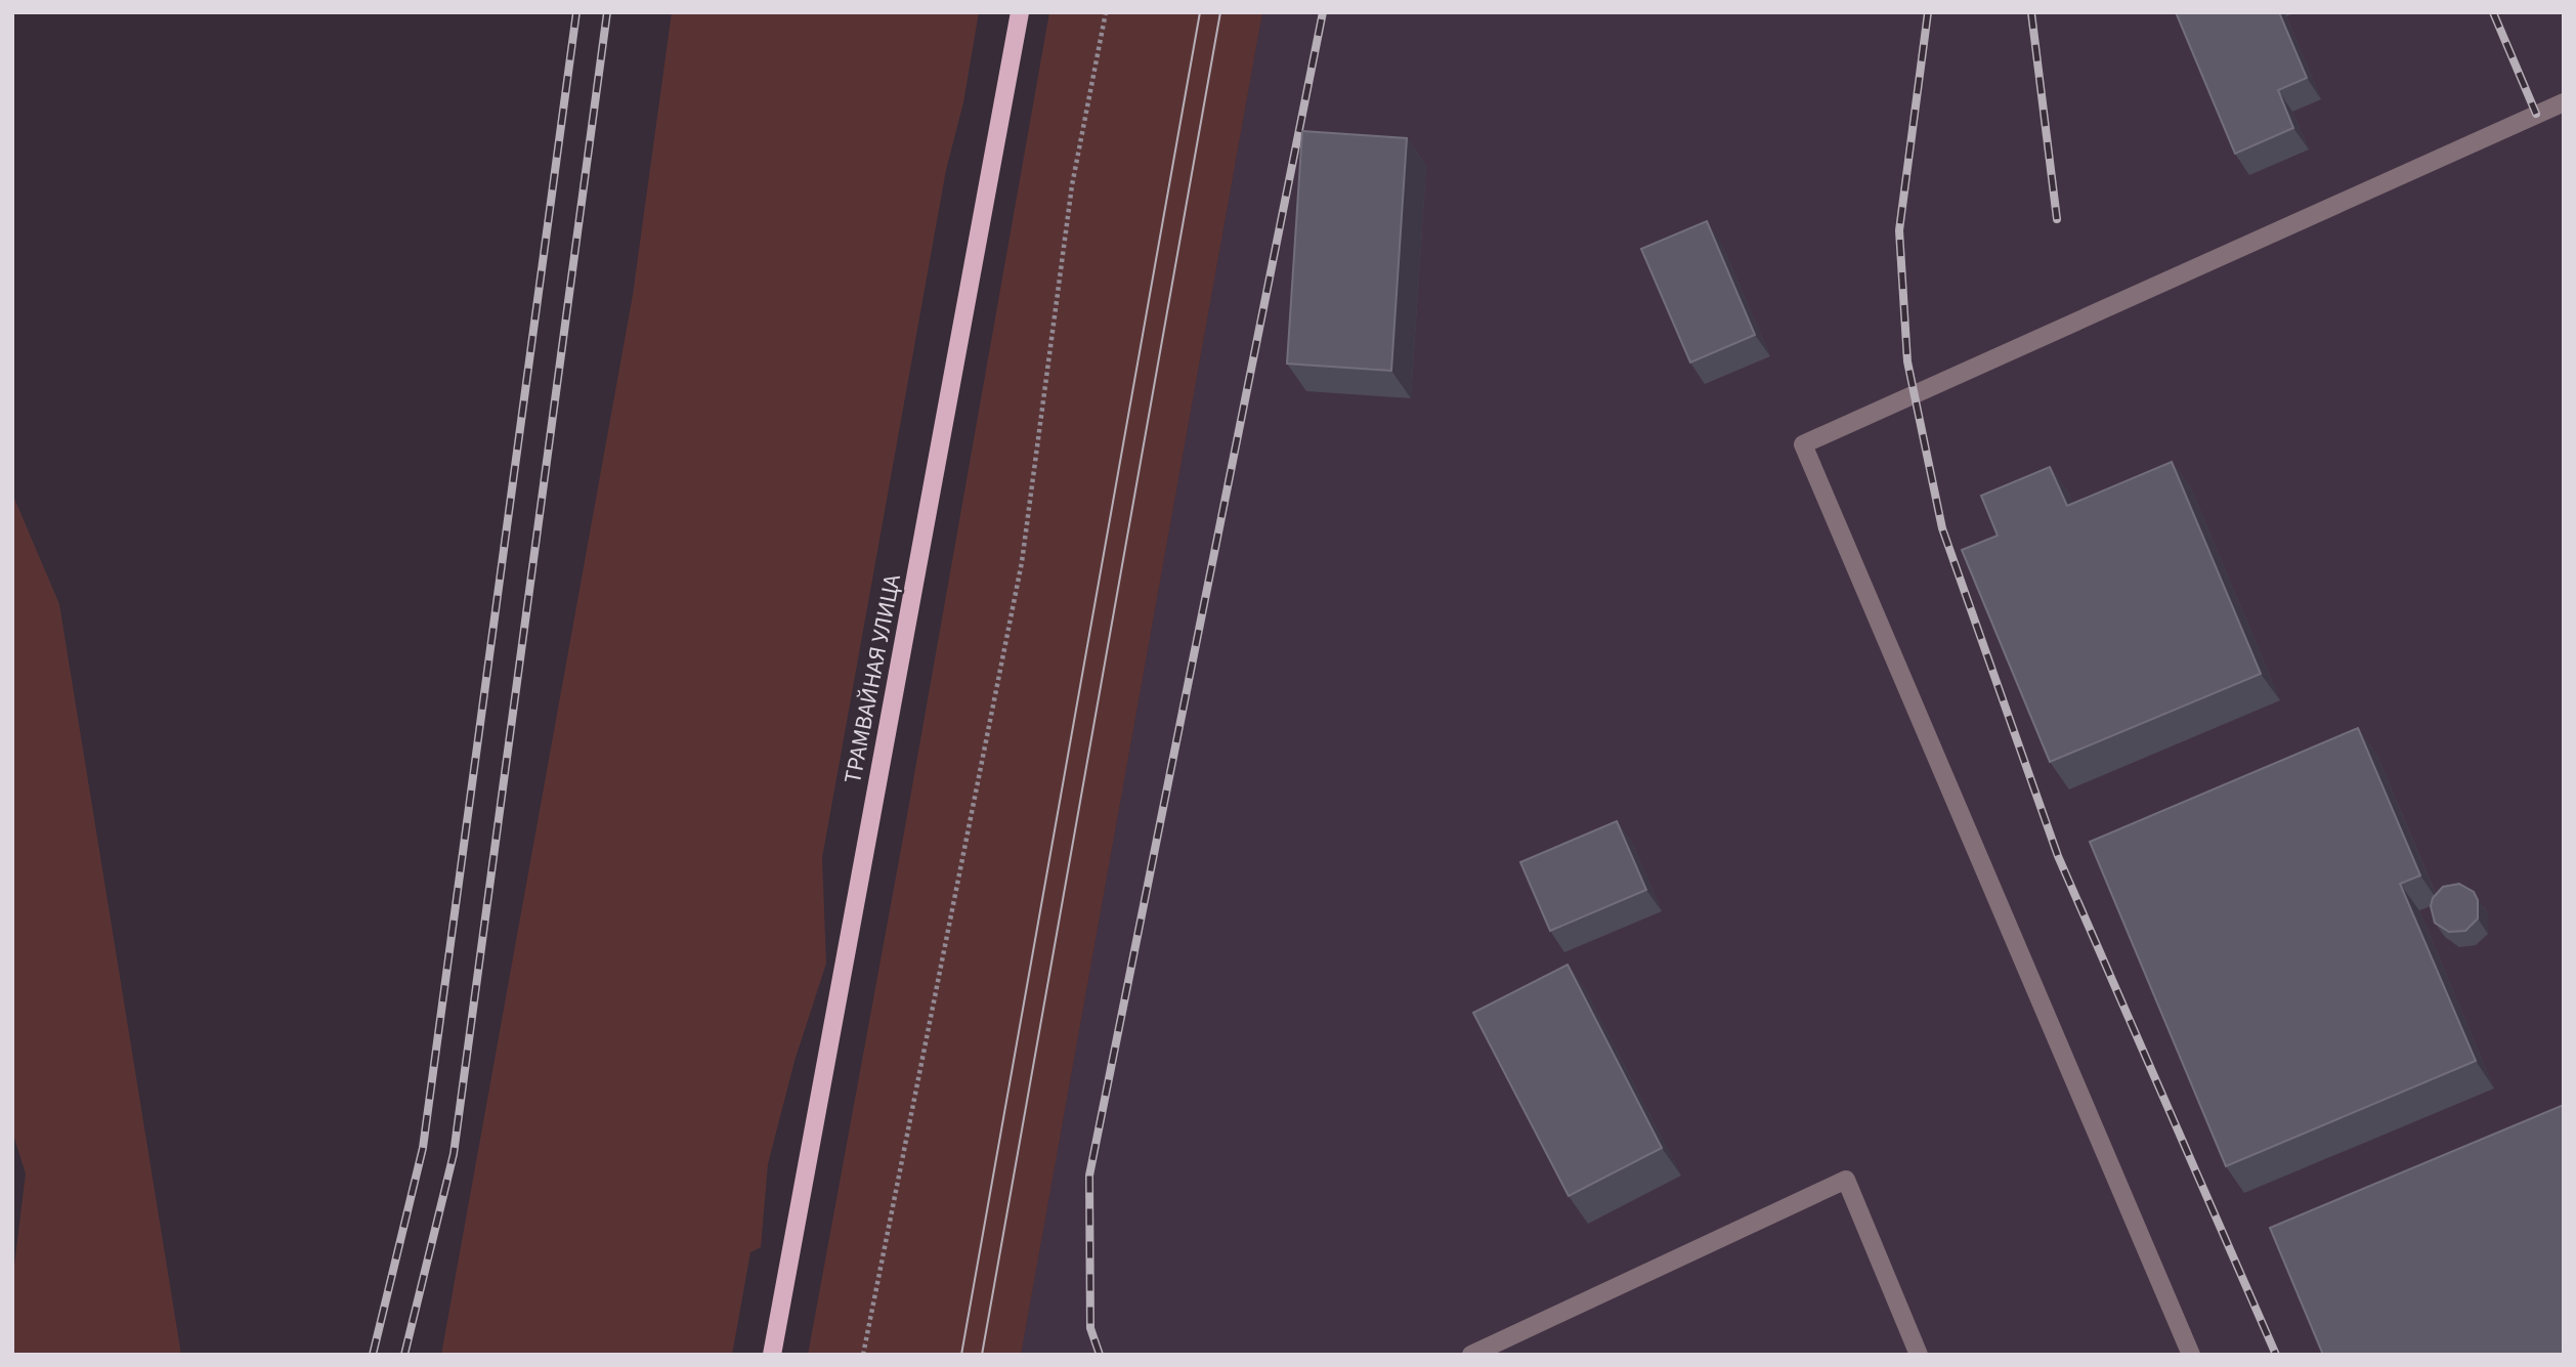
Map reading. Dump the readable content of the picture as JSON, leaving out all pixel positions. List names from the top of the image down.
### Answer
{
  "streets": {
    "main road": ["ТРАМВАЙНАЯ УЛИЦА"]
  }
}
